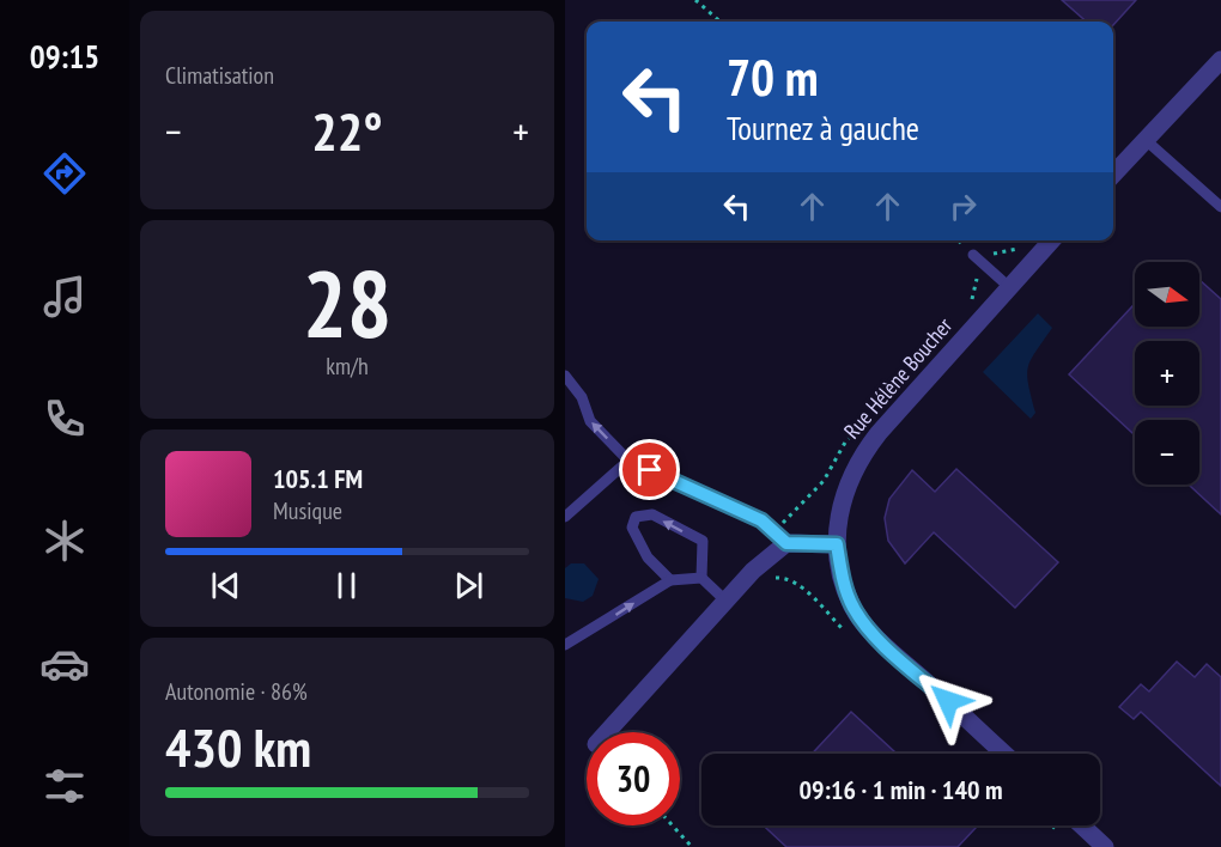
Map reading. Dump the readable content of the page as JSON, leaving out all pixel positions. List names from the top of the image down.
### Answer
{
  "streets": {
    "street": ["Rue Hélène Boucher"]
  },
  "north": "right",
  "page": {
    "tabs": "09:15",
    "tile": [
      "Climatisation",
      ["28", "km/h"],
      ["Autonomie · 86%", "430 km"]
    ],
    "turn": ["70 m", "Tournez à gauche"],
    "heat": ["−", "22°", "+"],
    "map_buttons": ["+", "−"],
    "song": ["105.1 FM", "Musique"],
    "limit": "30",
    "trip": "09:16 · 1 min · 140 m"
  }
}
